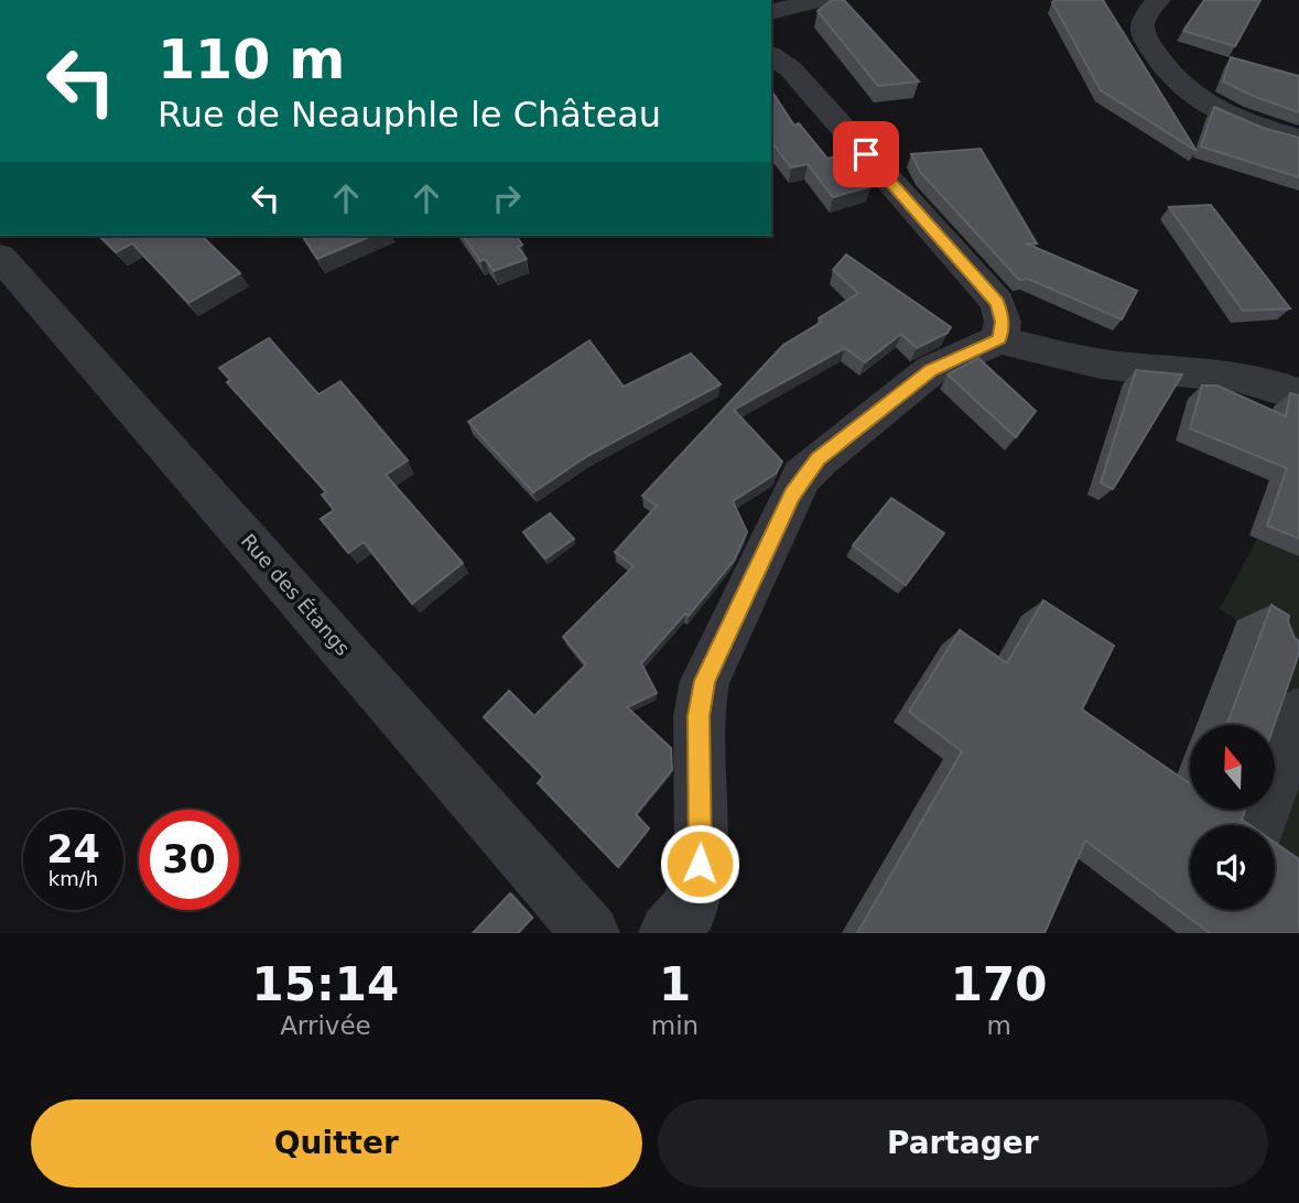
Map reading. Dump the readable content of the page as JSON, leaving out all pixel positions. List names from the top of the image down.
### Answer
{
  "streets": {
    "street": ["Rue des Étangs"]
  },
  "north": "top",
  "page": {
    "turn": ["110 m", "Rue de Neauphle le Château"],
    "speed": "24 km/h",
    "limit": "30",
    "eta": [
      "15:14",
      "Arrivée",
      "1",
      "min",
      "170",
      "m"
    ],
    "buttons": ["Quitter", "Partager"]
  }
}
